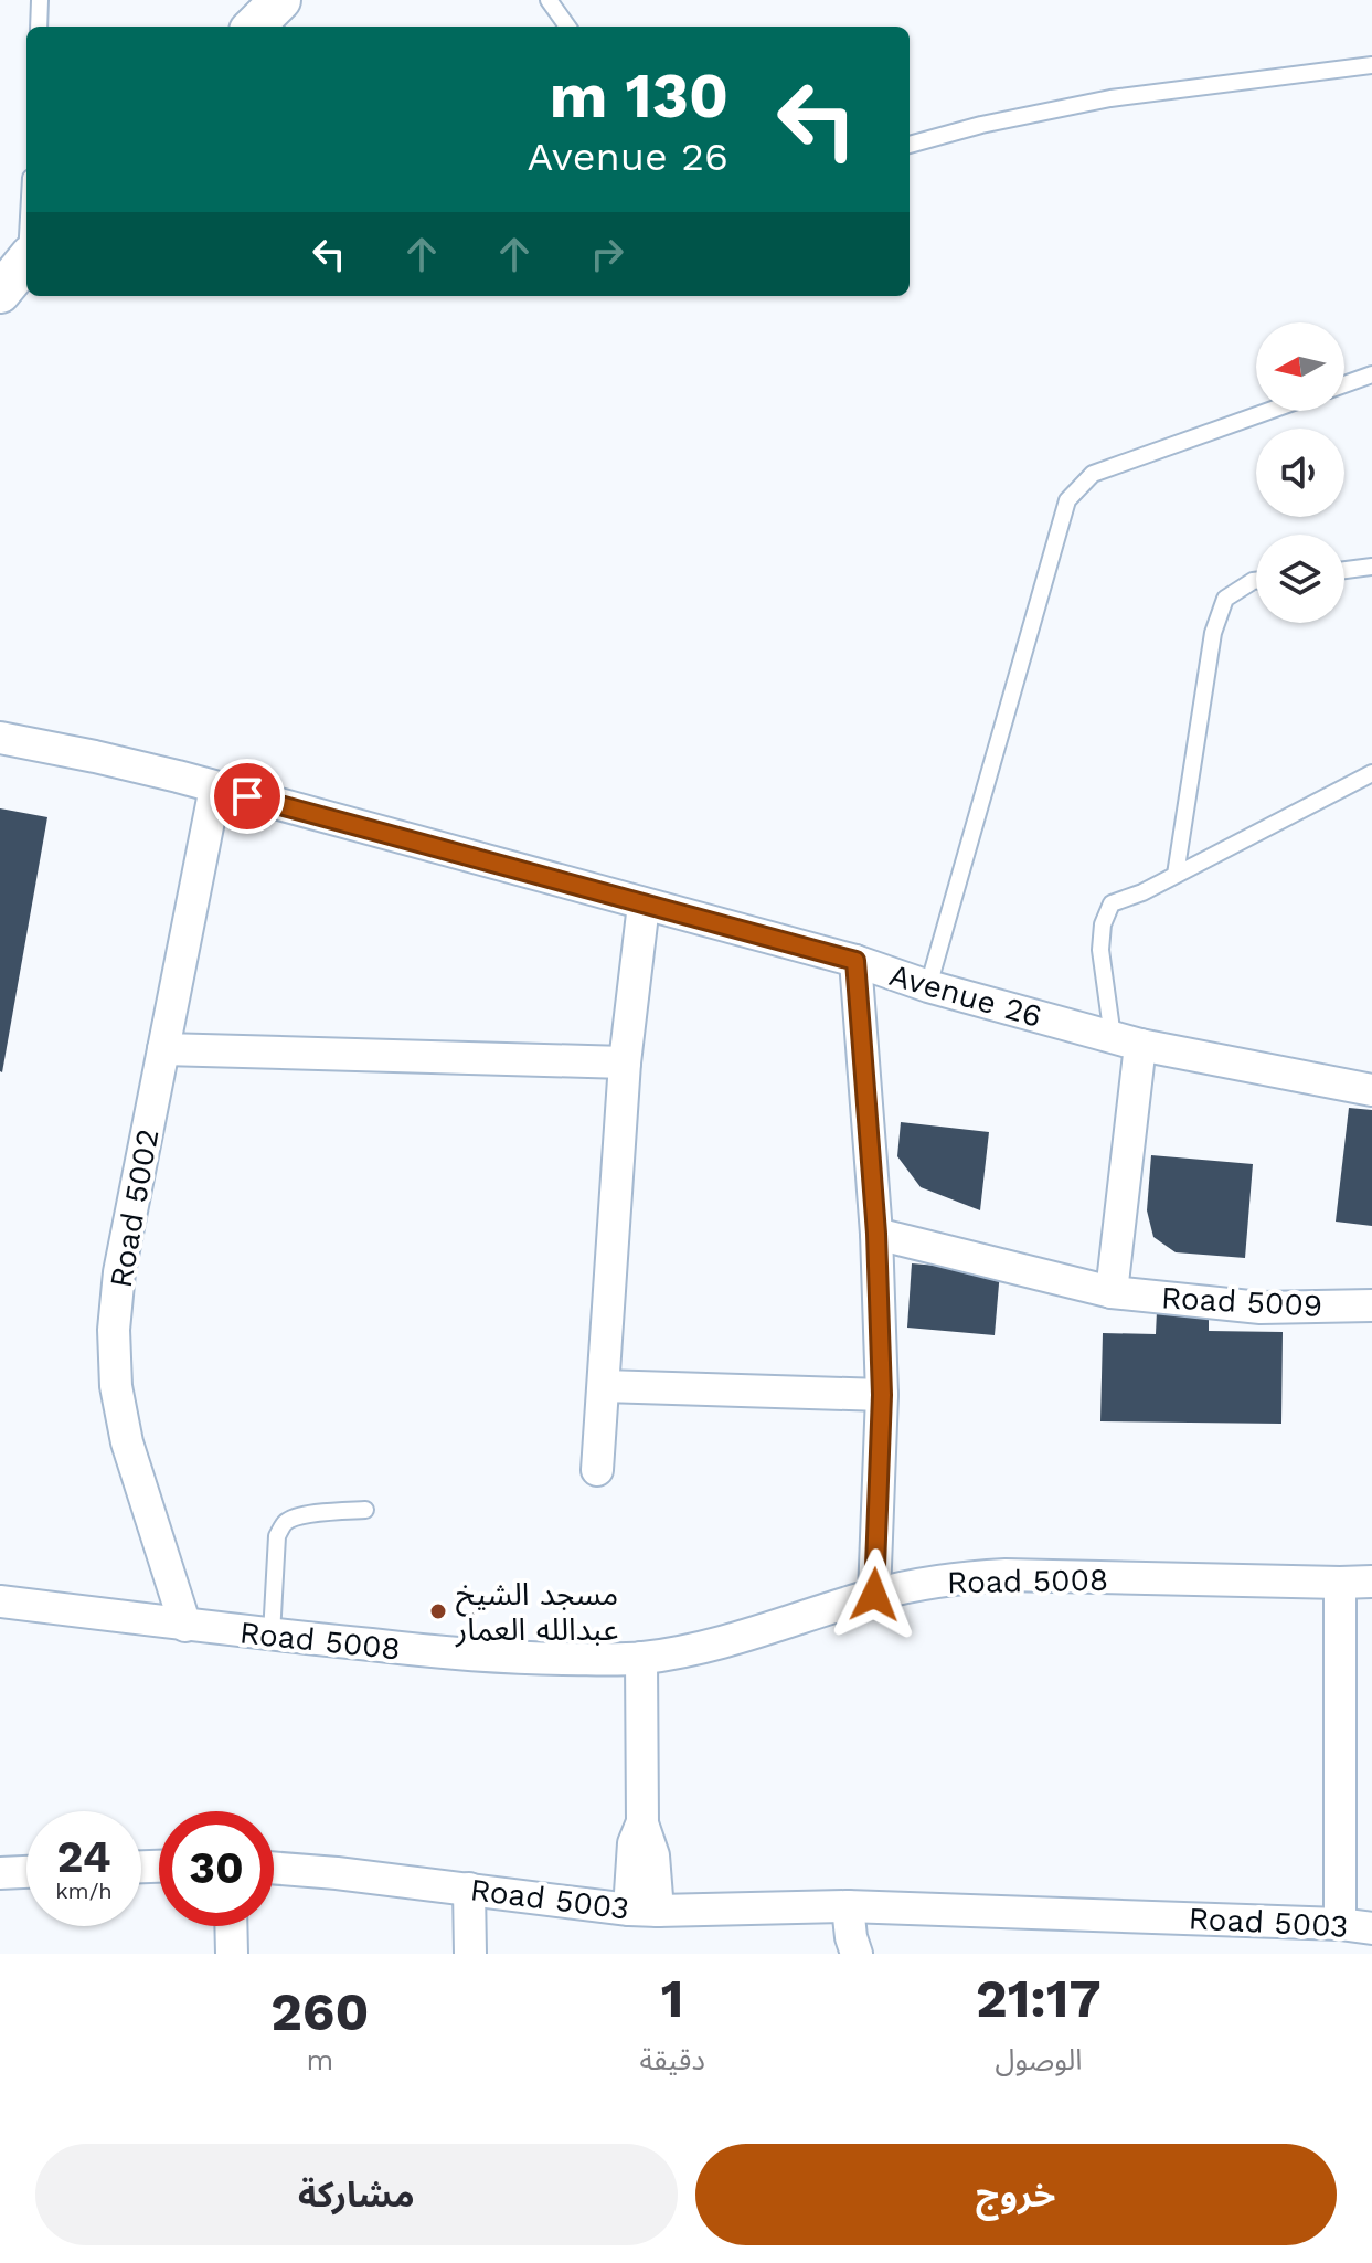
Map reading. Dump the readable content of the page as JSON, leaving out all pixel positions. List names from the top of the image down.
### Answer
{
  "streets": {
    "street": [
      "Avenue 26",
      "Road 5002",
      "Road 5009",
      "Road 5008",
      "Road 5003"
    ]
  },
  "crossings": [
    ["Avenue 26", "Road 5002"],
    ["Road 5002", "Road 5008"]
  ],
  "places": ["مسجد الشيخ عبدالله العمار"],
  "north": "left",
  "page": {
    "turn": ["130 m", "Avenue 26"],
    "speed": "24 km/h",
    "limit": "30",
    "eta": [
      "21:17",
      "الوصول",
      "1",
      "دقيقة",
      "260",
      "m"
    ],
    "buttons": ["خروج", "مشاركة"]
  }
}
